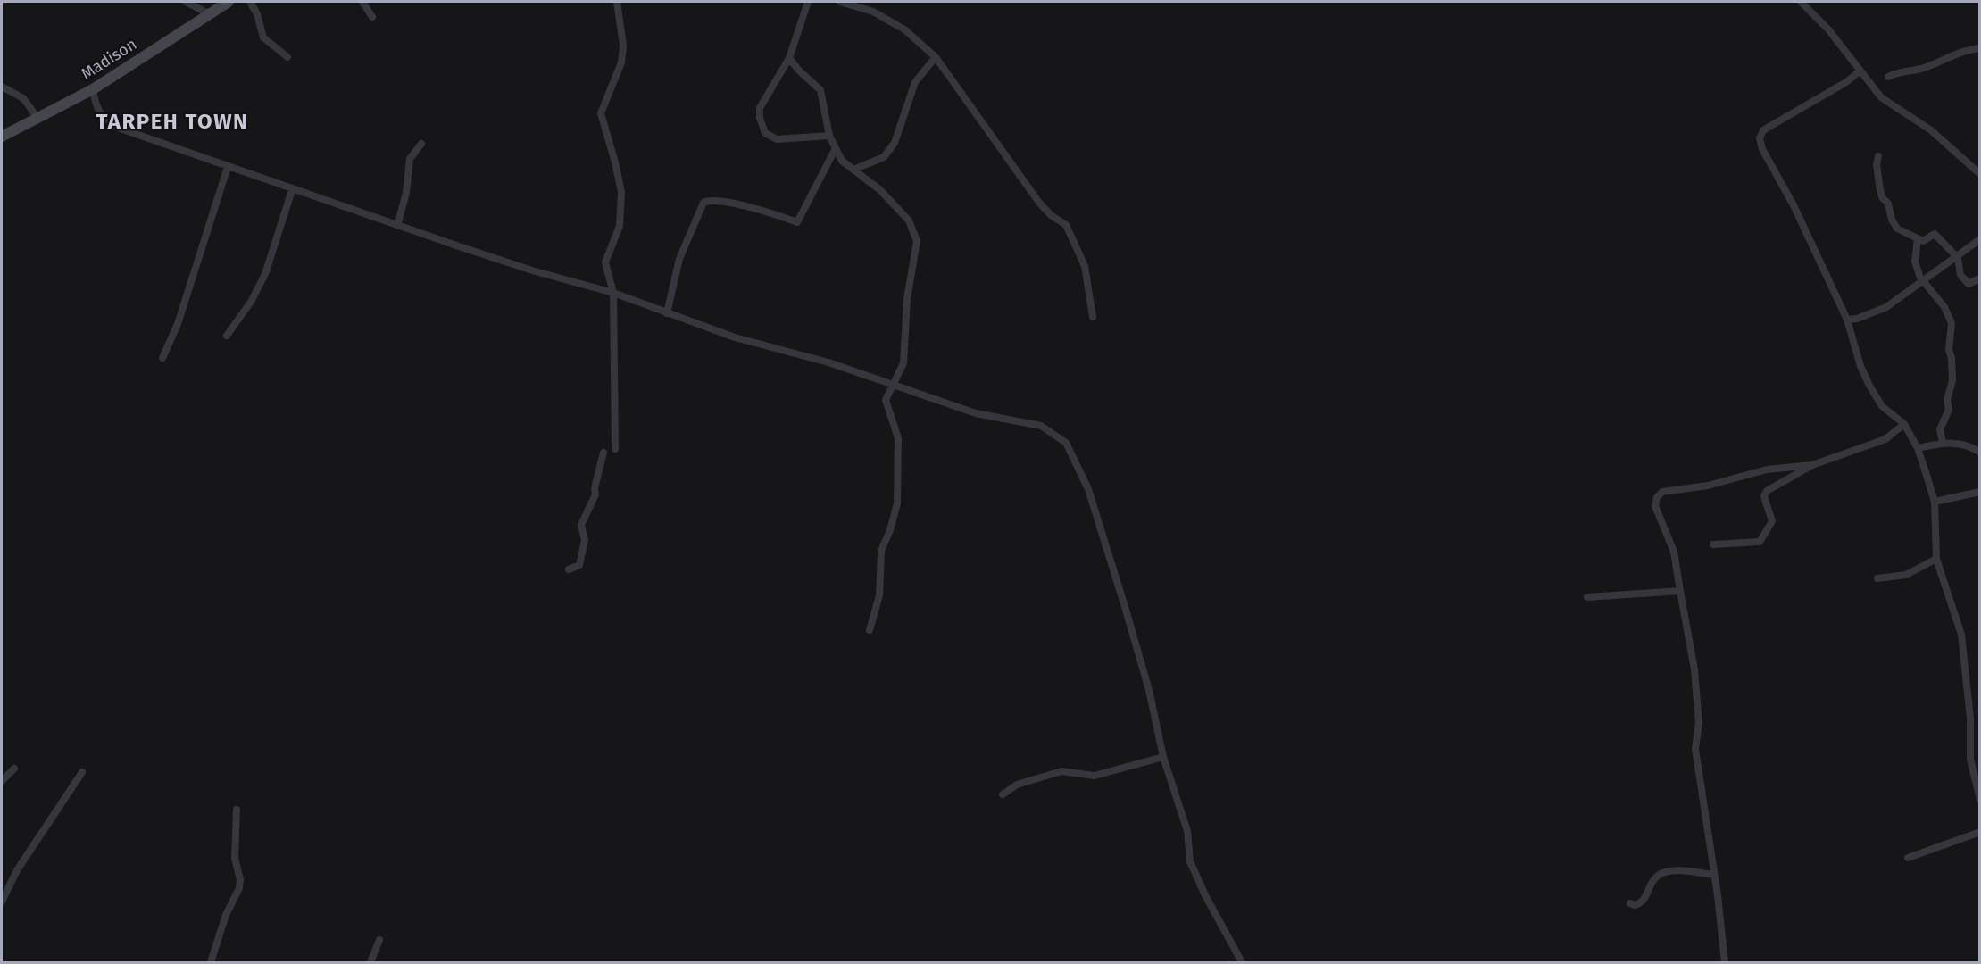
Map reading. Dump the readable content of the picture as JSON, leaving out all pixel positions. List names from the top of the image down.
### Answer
{
  "streets": {
    "street": ["Madison"]
  },
  "districts": ["TARPEH TOWN"]
}
